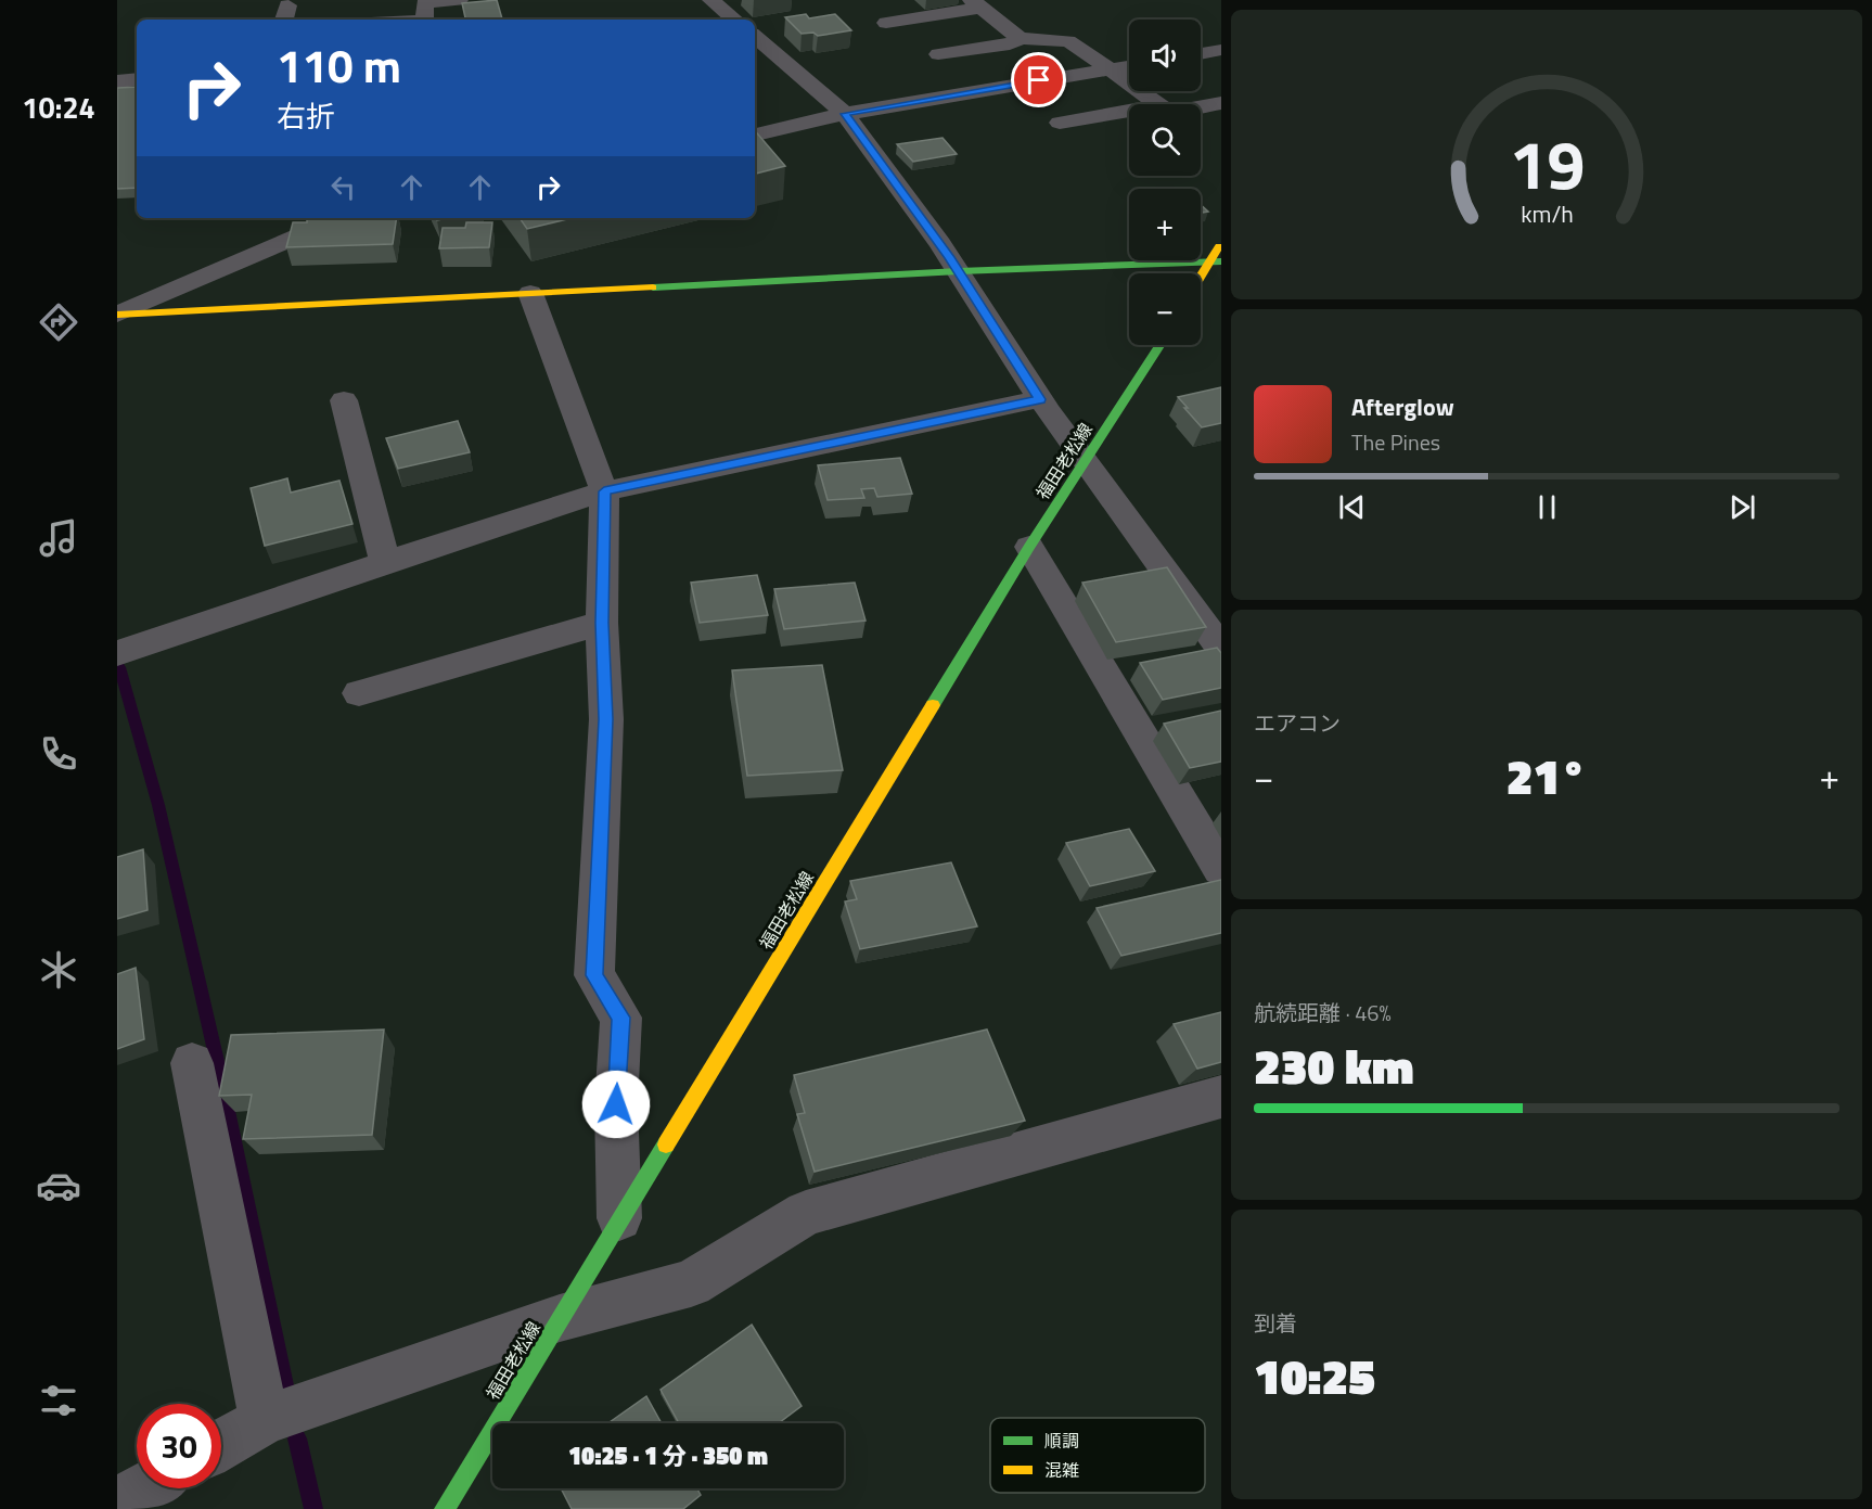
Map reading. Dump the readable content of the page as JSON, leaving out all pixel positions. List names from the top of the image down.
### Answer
{
  "streets": {
    "main road": ["福田老松線"]
  },
  "legend": ["順調", "混雑"],
  "page": {
    "tabs": "10:24",
    "map_buttons": ["+", "−"],
    "turn": ["110 m", "右折"],
    "song": ["Afterglow", "The Pines"],
    "tile": [
      "エアコン",
      ["航続距離 · 46%", "230 km"],
      ["到着", "10:25"]
    ],
    "heat": ["−", "21°", "+"],
    "limit": "30",
    "trip": "10:25 · 1 分 · 350 m",
    "gauge": ["19", "km/h"]
  }
}
